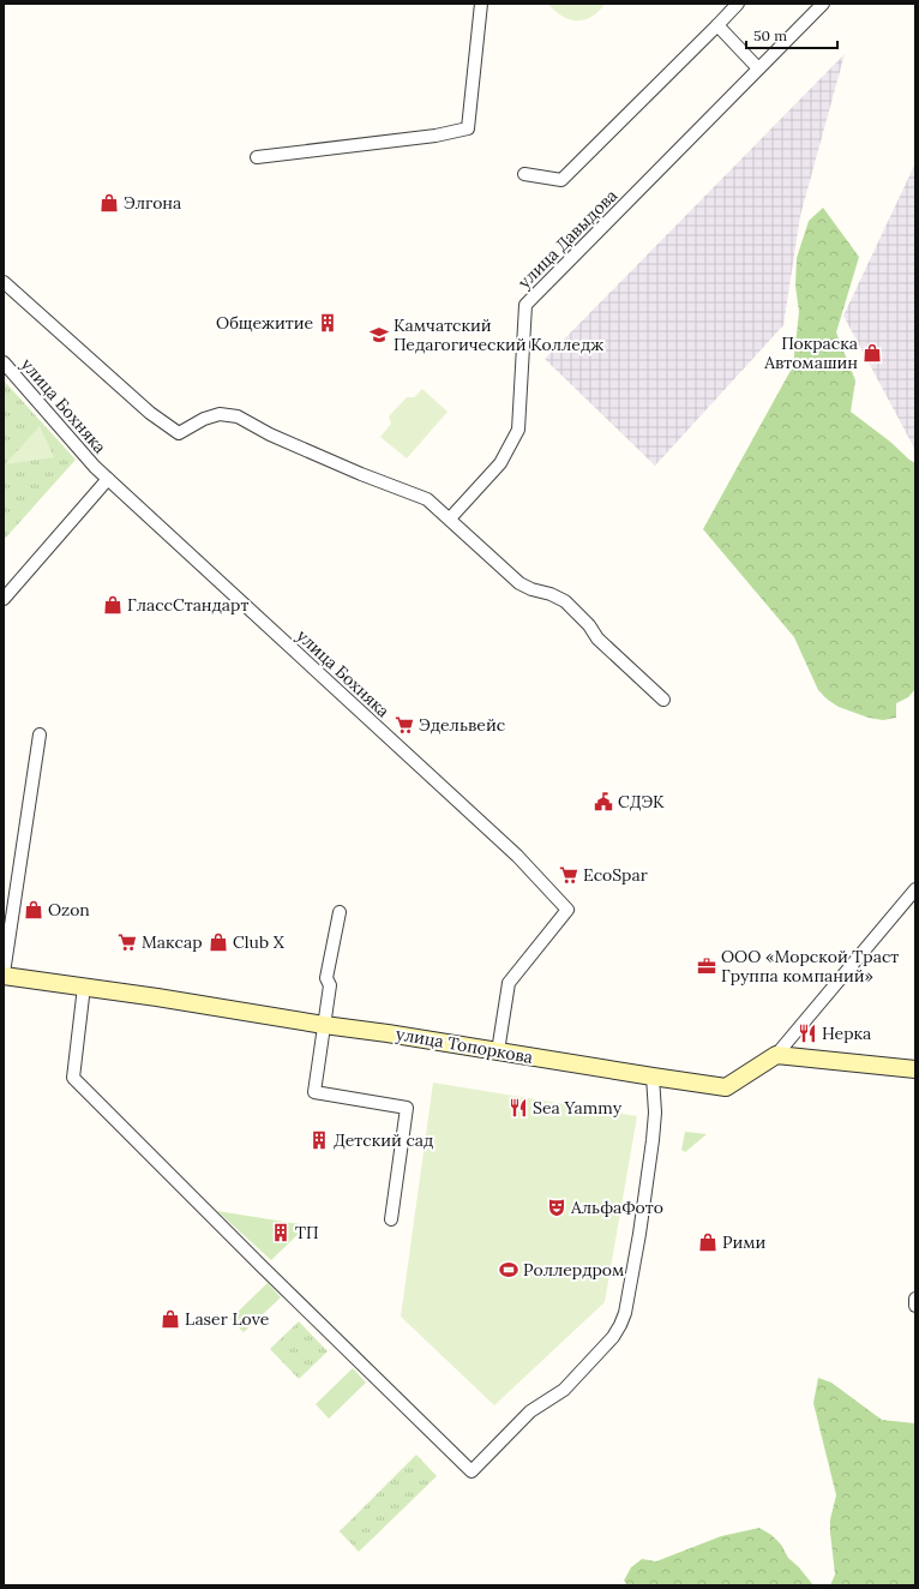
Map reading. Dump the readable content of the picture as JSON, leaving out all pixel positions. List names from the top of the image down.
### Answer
{
  "streets": {
    "main road": ["улица Топоркова"],
    "street": ["улица Давыдова", "улица Бохняка"]
  },
  "crossings": [
    ["улица Бохняка", "улица Топоркова"]
  ],
  "places": {
    "shop": [
      "Элгона",
      "Покраска Автомашин",
      "ГлассСтандарт",
      "Ozon",
      "Club X",
      "Рими",
      "Laser Love"
    ],
    "building": ["Общежитие", "Детский сад", "ТП"],
    "school or university": ["Камчатский Педагогический Колледж"],
    "supermarket": ["Эдельвейс", "EcoSpar", "Максар"],
    "public building": ["СДЭК"],
    "office": ["ООО «Морской Траст Группа компаний»"],
    "restaurant": ["Нерка", "Sea Yammy"],
    "theatre": ["АльфаФото"],
    "sports": ["Роллердром"]
  },
  "scale_bar": "50 m"
}
